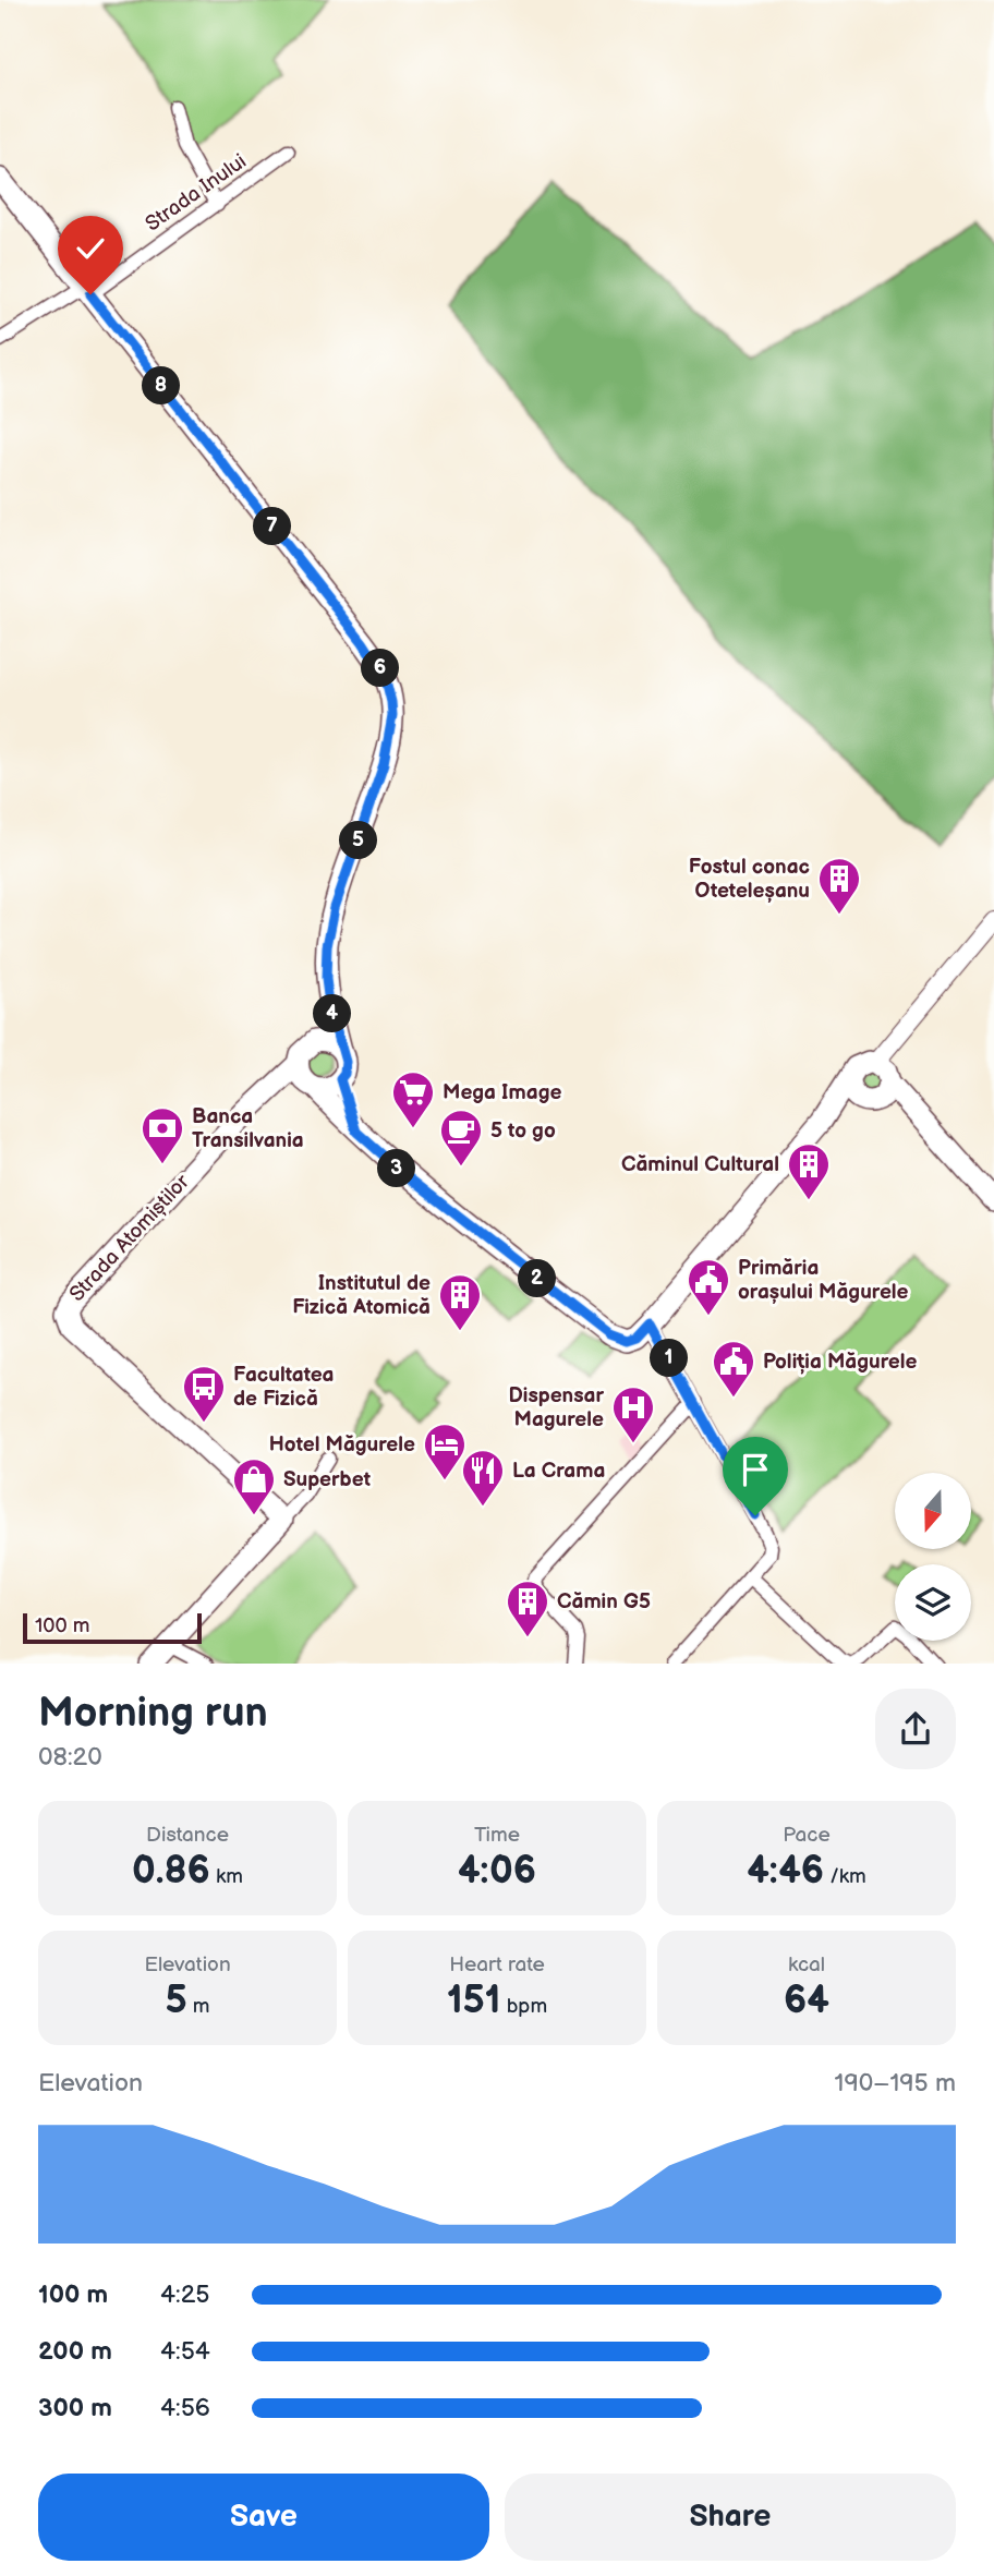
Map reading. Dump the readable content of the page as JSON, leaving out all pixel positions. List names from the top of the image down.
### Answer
{
  "streets": {
    "main road": ["Strada Atomiștilor"],
    "street": ["Strada Inului"]
  },
  "places": {
    "building": [
      "Fostul conac Oteteleșanu",
      "Căminul Cultural",
      "Institutul de Fizică Atomică",
      "Cămin G5"
    ],
    "supermarket": ["Mega Image"],
    "bank": ["Banca Transilvania"],
    "cafe": ["5 to go"],
    "public building": ["Primăria orașului Măgurele", "Poliția Măgurele"],
    "bus stop": ["Facultatea de Fizică"],
    "hospital": ["Dispensar Magurele"],
    "hotel": ["Hotel Măgurele"],
    "restaurant": ["La Crama"],
    "shop": ["Superbet"]
  },
  "scale_bar": "100 m",
  "north": "bottom",
  "page": {
    "pins": [
      "8",
      "7",
      "6",
      "5",
      "4",
      "3",
      "2",
      "1"
    ],
    "scale": "100 m",
    "heading": ["Morning run", "08:20"],
    "stats": [
      ["Distance", "0.86 km"],
      ["Time", "4:06"],
      ["Pace", "4:46 /km"],
      ["Elevation", "5 m"],
      ["Heart rate", "151 bpm"],
      ["kcal", "64"]
    ],
    "chart": ["Elevation", "190–195 m"],
    "list": [
      {
        "name": "100 m",
        "note": "4:25"
      },
      {
        "name": "200 m",
        "note": "4:54"
      },
      {
        "name": "300 m",
        "note": "4:56"
      }
    ],
    "buttons": ["Save", "Share"]
  }
}
